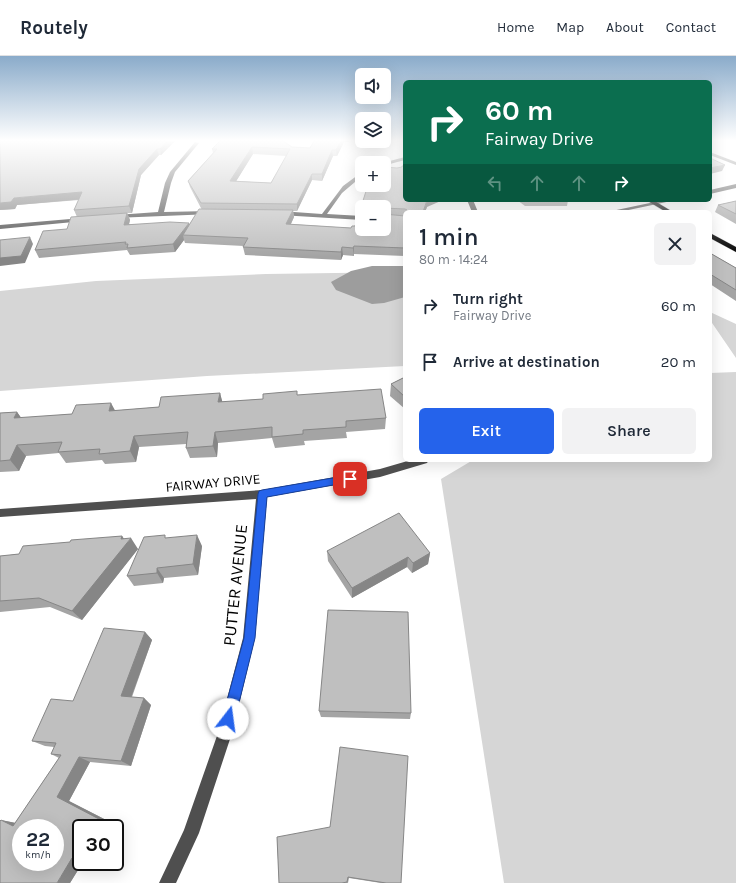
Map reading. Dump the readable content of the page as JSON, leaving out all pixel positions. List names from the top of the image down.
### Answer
{
  "streets": {
    "street": ["FAIRWAY DRIVE", "PUTTER AVENUE"]
  },
  "crossings": [
    ["FAIRWAY DRIVE", "PUTTER AVENUE"]
  ],
  "page": {
    "header": "Routely",
    "nav": [
      "Home",
      "Map",
      "About",
      "Contact"
    ],
    "map_buttons": ["+", "−"],
    "turn": ["60 m", "Fairway Drive"],
    "heading": ["1 min", "80 m · 14:24"],
    "list": [
      {
        "name": "Turn right",
        "note": "Fairway Drive",
        "value": "60 m"
      },
      {
        "name": "Arrive at destination",
        "value": "20 m"
      }
    ],
    "buttons": ["Exit", "Share"],
    "speed": "22 km/h",
    "limit": "30"
  }
}
